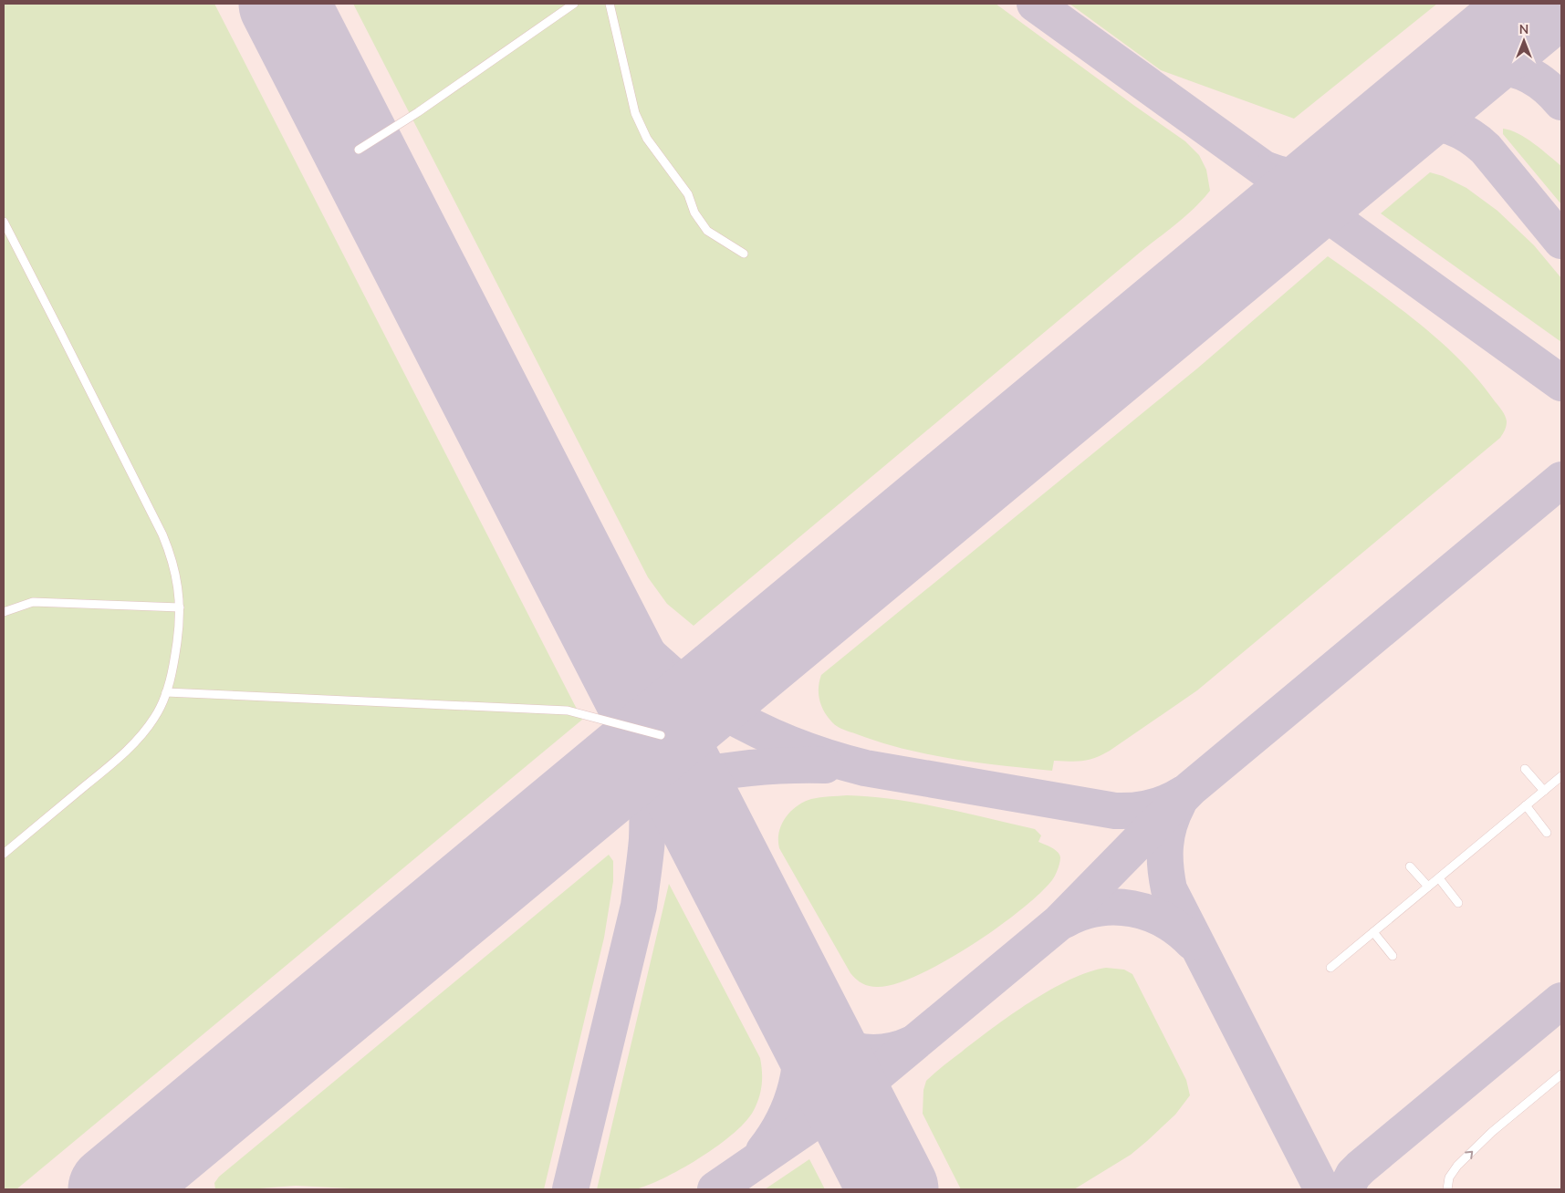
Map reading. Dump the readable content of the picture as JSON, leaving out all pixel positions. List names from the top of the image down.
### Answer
{
  "north": "top"
}
